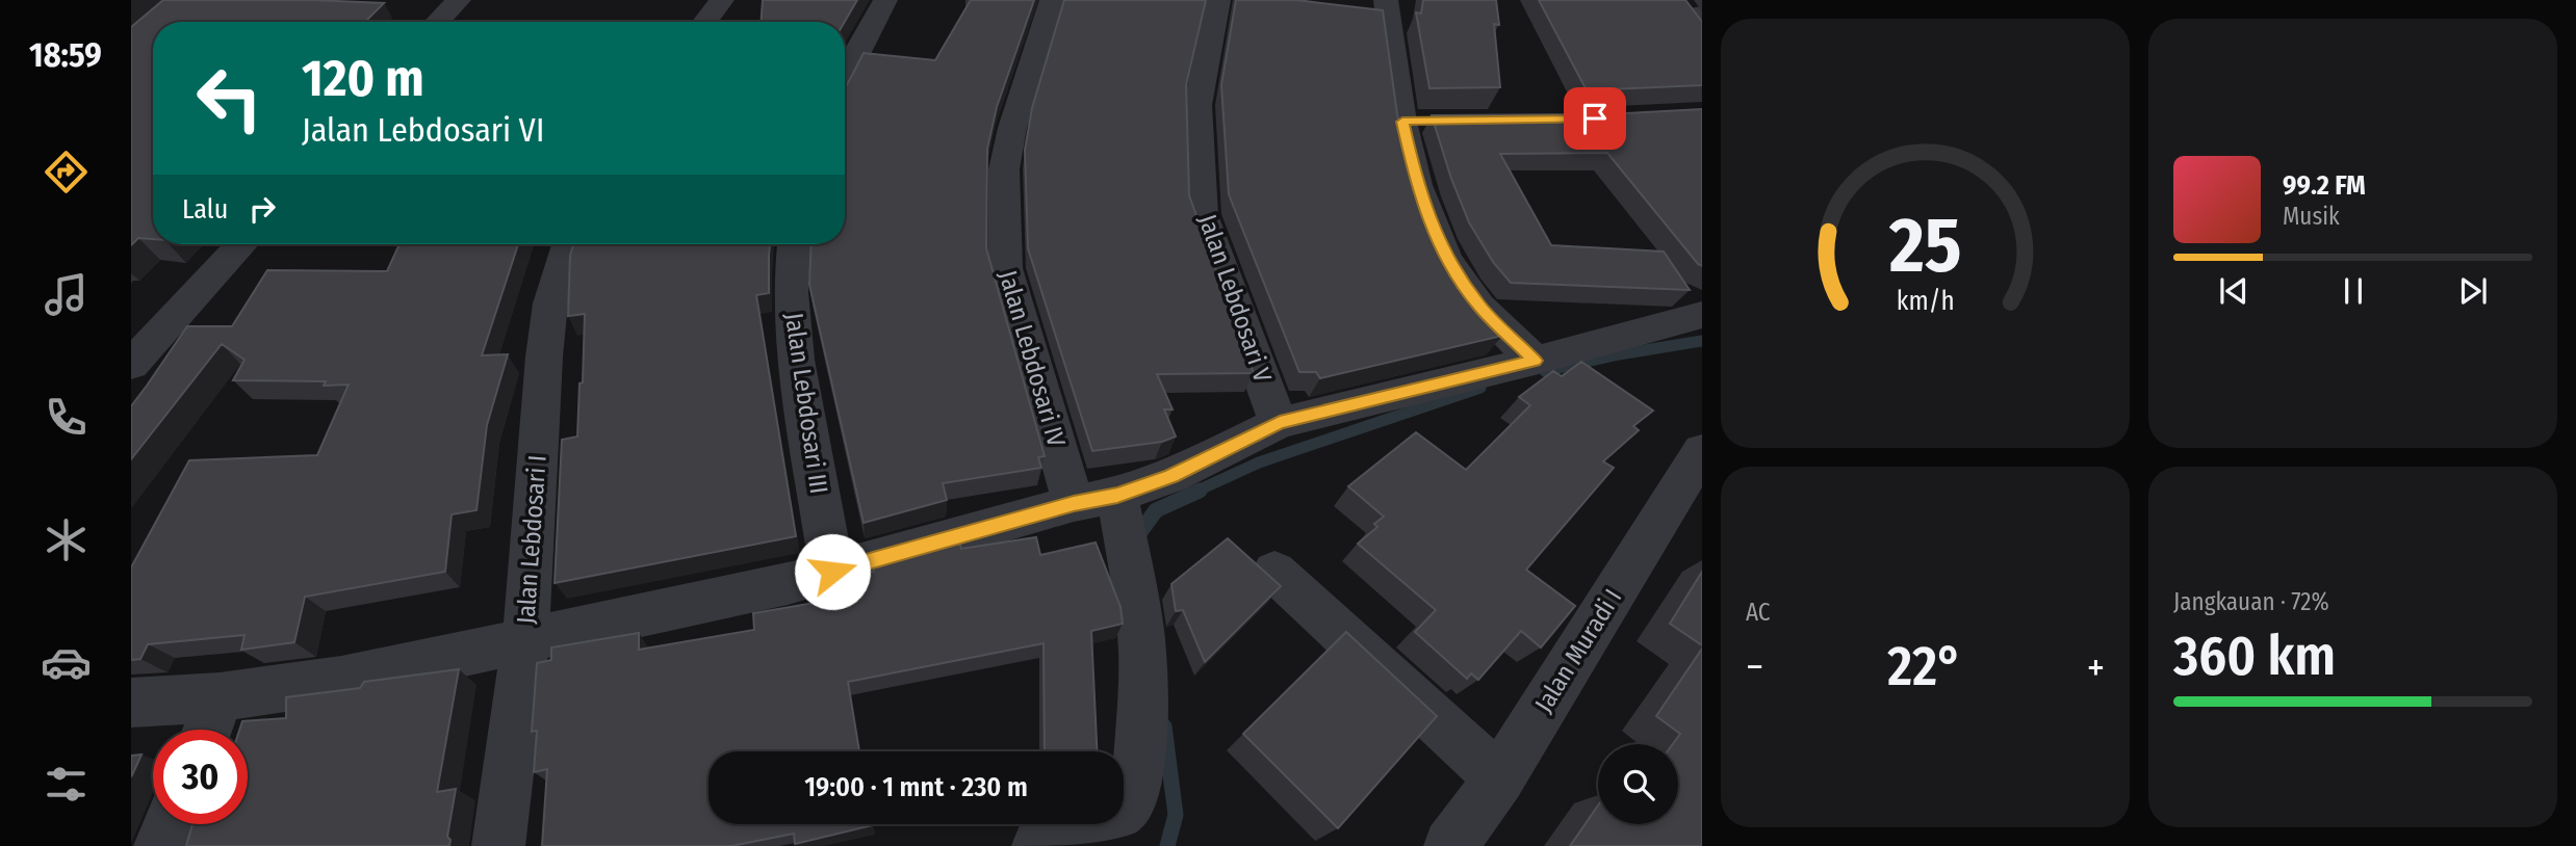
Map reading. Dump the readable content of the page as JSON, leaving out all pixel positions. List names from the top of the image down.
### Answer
{
  "streets": {
    "street": [
      "Jalan Lebdosari V",
      "Jalan Lebdosari IV",
      "Jalan Lebdosari III",
      "Jalan Lebdosari I",
      "Jalan Muradi I"
    ]
  },
  "page": {
    "tabs": "18:59",
    "turn": ["120 m", "Jalan Lebdosari VI"],
    "song": ["99.2 FM", "Musik"],
    "then": "Lalu",
    "tile": [
      "AC",
      ["Jangkauan · 72%", "360 km"]
    ],
    "heat": ["−", "22°", "+"],
    "limit": "30",
    "trip": "19:00 · 1 mnt · 230 m",
    "gauge": ["25", "km/h"]
  }
}
